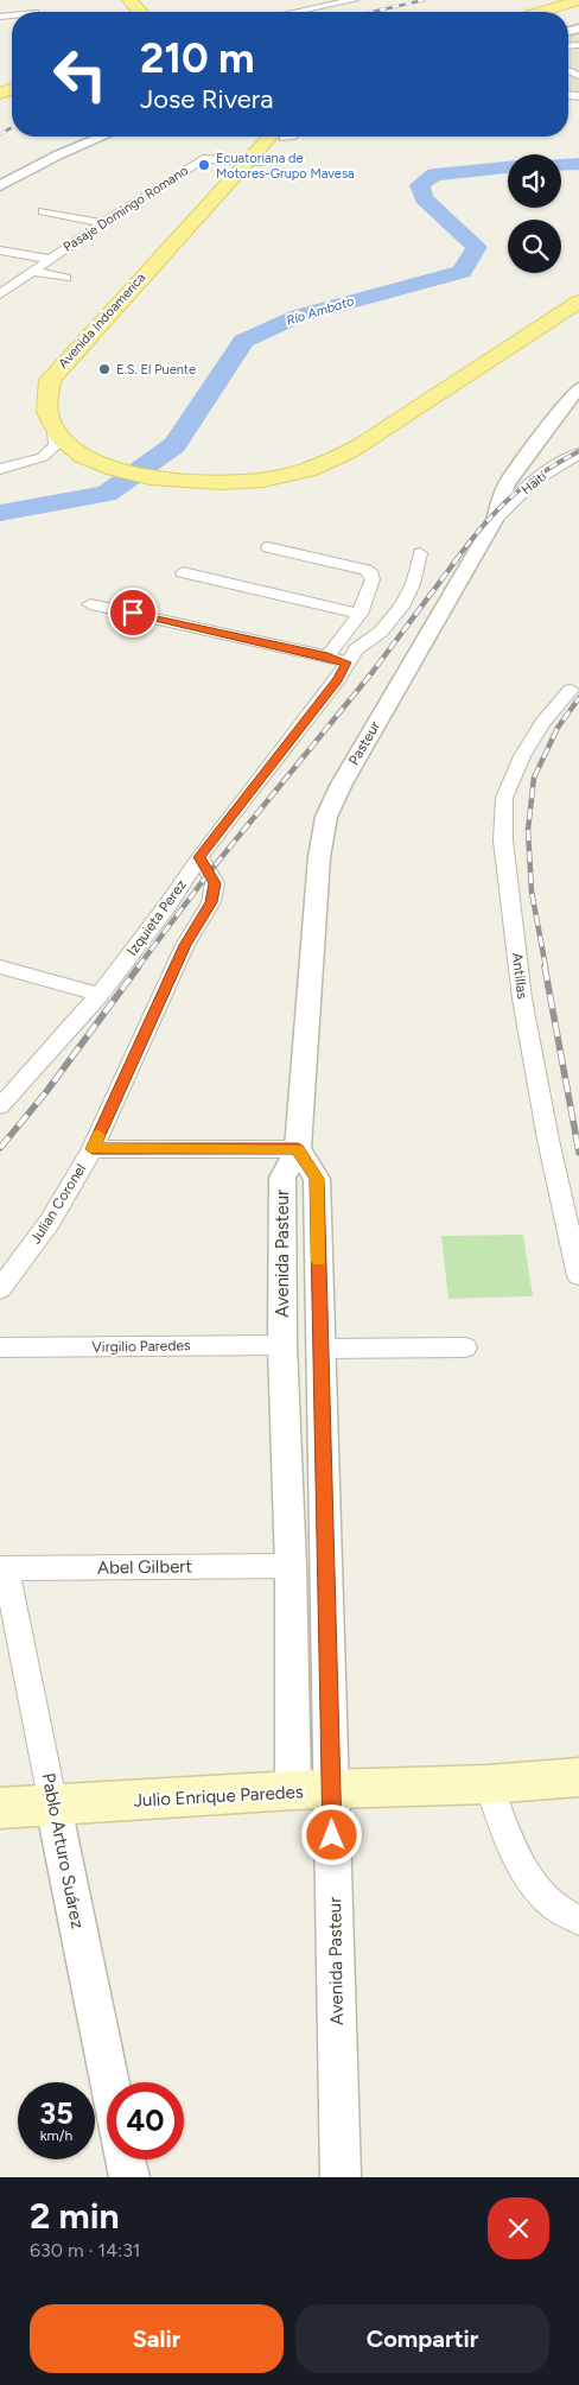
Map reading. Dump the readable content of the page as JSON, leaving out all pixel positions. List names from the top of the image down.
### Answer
{
  "streets": {
    "main road": ["Avenida Indoamerica", "Julio Enrique Paredes"],
    "street": [
      "Pasaje Domingo Romano",
      "Haití",
      "Pasteur",
      "Izquieta Perez",
      "Antillas",
      "Julian Coronel",
      "Avenida Pasteur",
      "Virgilio Paredes",
      "Abel Gilbert",
      "Pablo Arturo Suárez"
    ]
  },
  "crossings": [
    ["Pasaje Domingo Romano", "Avenida Indoamerica"],
    ["Haití", "Pasteur"],
    ["Pasteur", "Avenida Pasteur"],
    ["Izquieta Perez", "Julian Coronel"],
    ["Avenida Pasteur", "Virgilio Paredes"],
    ["Avenida Pasteur", "Abel Gilbert"],
    ["Avenida Pasteur", "Julio Enrique Paredes"],
    ["Abel Gilbert", "Pablo Arturo Suárez"],
    ["Julio Enrique Paredes", "Pablo Arturo Suárez"]
  ],
  "water": ["Río Ambato"],
  "places": ["Ecuatoriana de Motores-Grupo Mavesa", "E.S. El Puente"],
  "page": {
    "turn": ["210 m", "Jose Rivera"],
    "speed": "35 km/h",
    "limit": "40",
    "heading": ["2 min", "630 m · 14:31"],
    "buttons": ["Salir", "Compartir"]
  }
}
